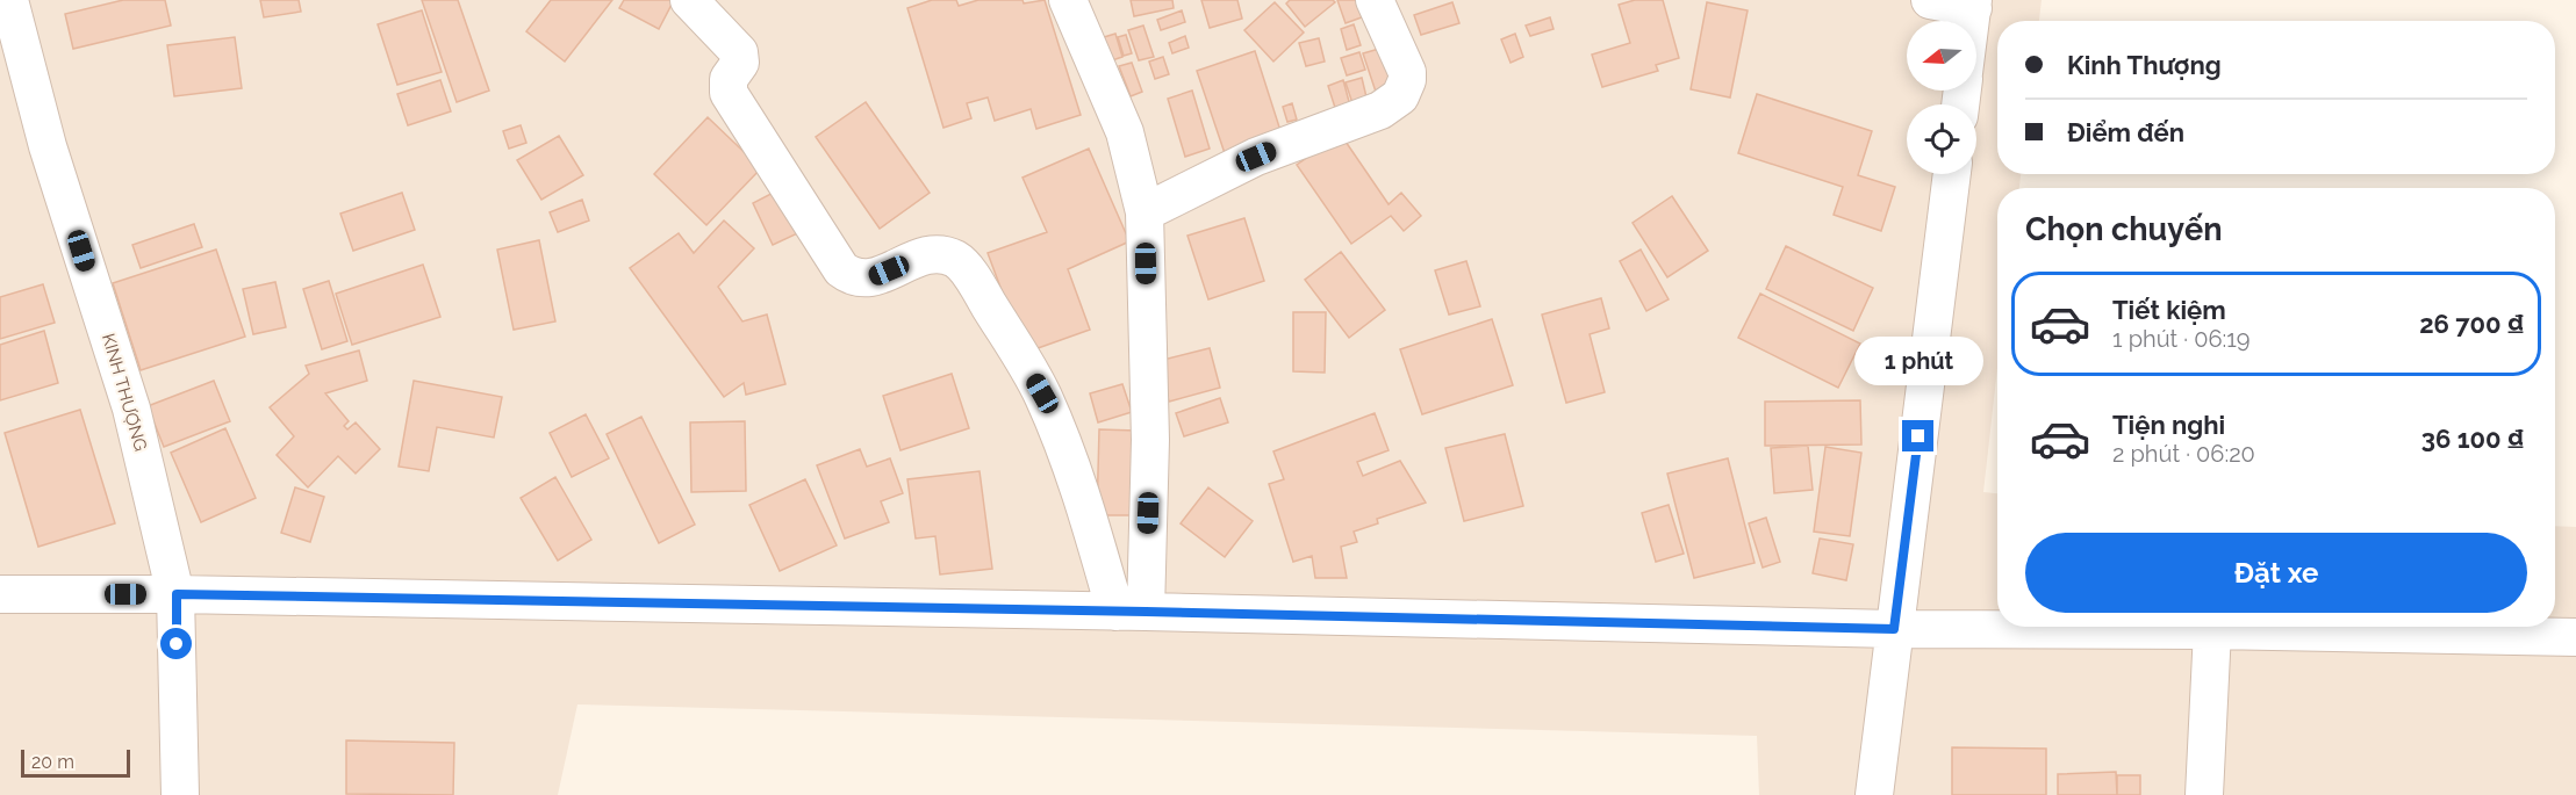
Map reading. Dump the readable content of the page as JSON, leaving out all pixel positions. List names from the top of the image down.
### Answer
{
  "streets": {
    "street": ["KINH THƯỢNG"]
  },
  "scale_bar": "20 m",
  "north": "left",
  "page": {
    "banner": ["Kinh Thượng", "Điểm đến"],
    "heading": "Chọn chuyến",
    "list": [
      {
        "name": "Tiết kiệm",
        "note": "1 phút · 06:19",
        "value": "26 700 ₫"
      },
      {
        "name": "Tiện nghi",
        "note": "2 phút · 06:20",
        "value": "36 100 ₫"
      }
    ],
    "bubble": "1 phút",
    "buttons": "Đặt xe",
    "scale": "20 m"
  }
}
